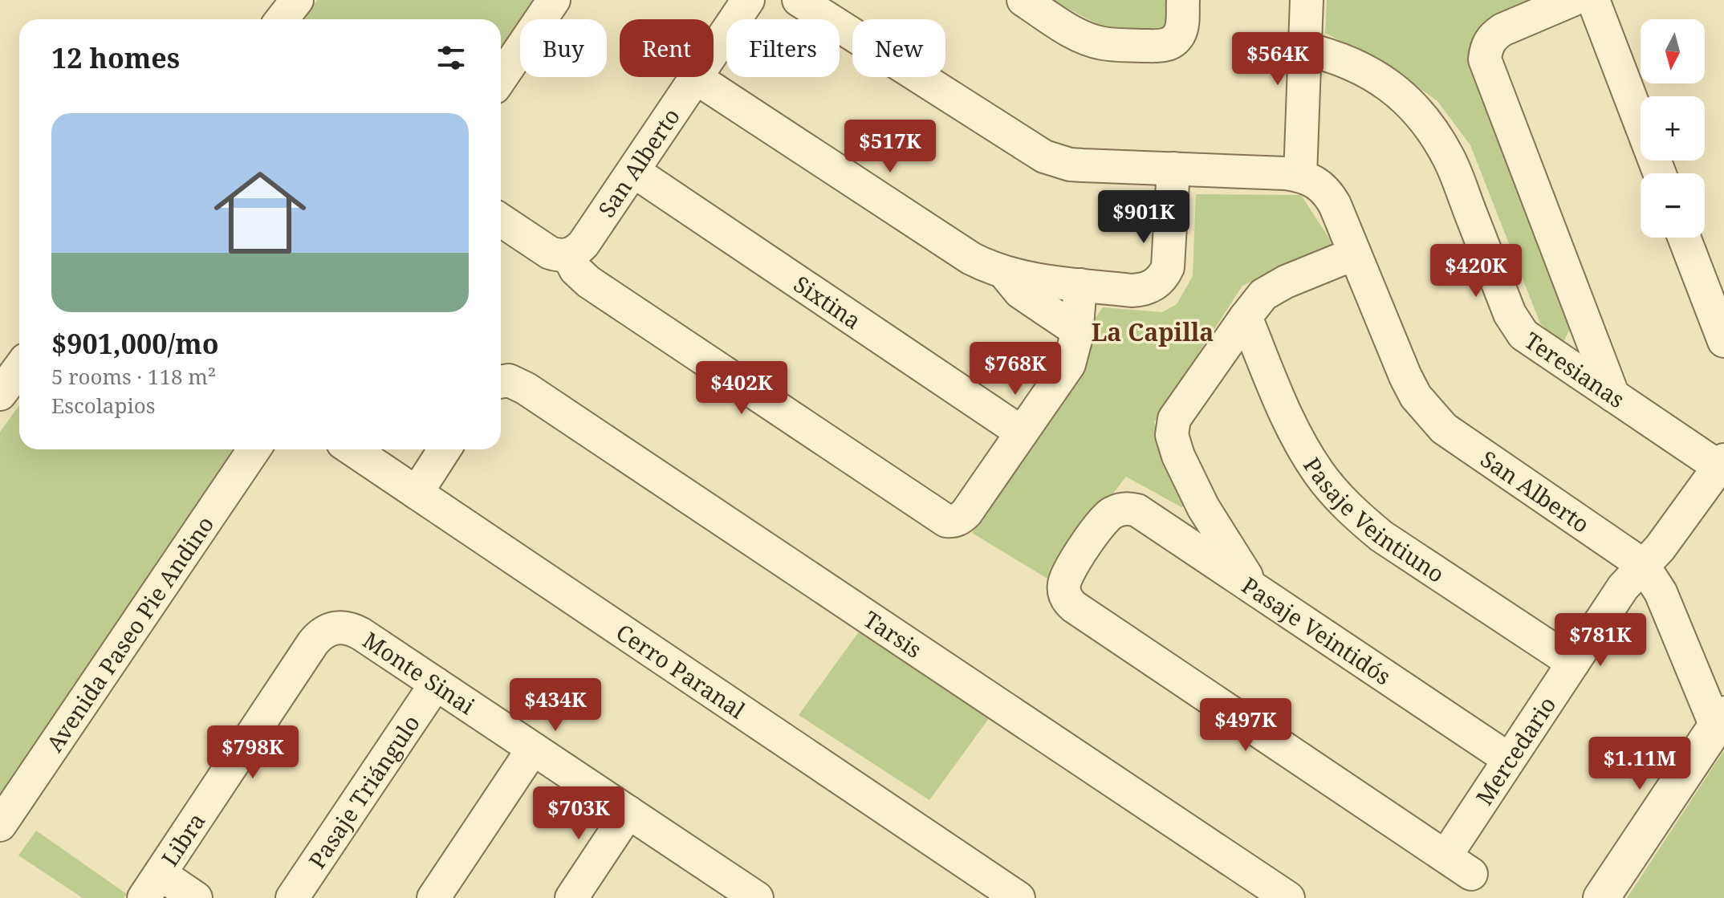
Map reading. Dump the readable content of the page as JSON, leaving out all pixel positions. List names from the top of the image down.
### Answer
{
  "streets": {
    "street": [
      "San Alberto",
      "Sixtina",
      "Teresianas",
      "Pasaje Veintiuno",
      "Pasaje Veintidós",
      "Avenida Paseo Pie Andino",
      "Tarsis",
      "Cerro Paranal",
      "Monte Sinai",
      "Mercedario",
      "Pasaje Triángulo",
      "Libra"
    ]
  },
  "crossings": [
    ["San Alberto", "Sixtina"],
    ["San Alberto", "Mercedario"],
    ["Teresianas", "Mercedario"],
    ["Pasaje Veintiuno", "Mercedario"],
    ["Pasaje Veintidós", "Mercedario"],
    ["Monte Sinai", "Pasaje Triángulo"],
    ["Monte Sinai", "Libra"]
  ],
  "districts": ["La Capilla"],
  "north": "bottom",
  "page": {
    "map_buttons": ["+", "−"],
    "chip": [
      "Buy",
      "Rent",
      "Filters",
      "New"
    ],
    "heading": "12 homes",
    "price": [
      "$564K",
      "$517K",
      "$901K",
      "$420K",
      "$768K",
      "$402K",
      "$781K",
      "$434K",
      "$497K",
      "$798K",
      "$1.11M",
      "$703K"
    ],
    "list": [
      {
        "name": "$901,000/mo",
        "note": "5 rooms · 118 m² · Escolapios"
      }
    ]
  }
}
